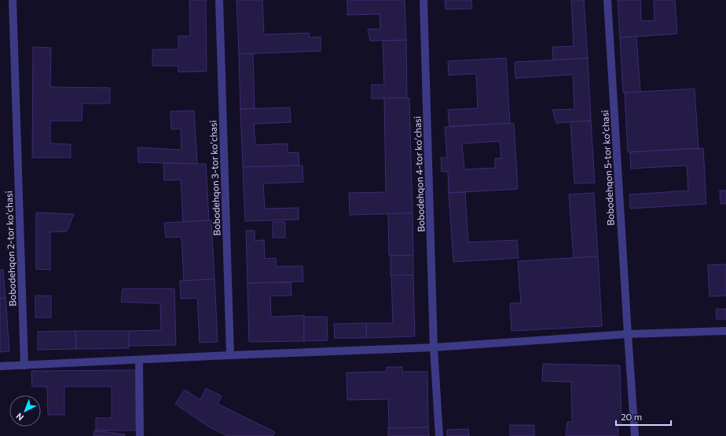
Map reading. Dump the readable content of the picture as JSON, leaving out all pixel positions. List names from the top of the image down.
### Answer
{
  "streets": {
    "street": [
      "Bobodehqon 5-tor koʼchasi",
      "Bobodehqon 4-tor koʼchasi",
      "Bobodehqon 3-tor koʼchasi",
      "Bobodehqon 2-tor koʼchasi"
    ]
  },
  "scale_bar": "20 m",
  "north": "bottom left"
}
